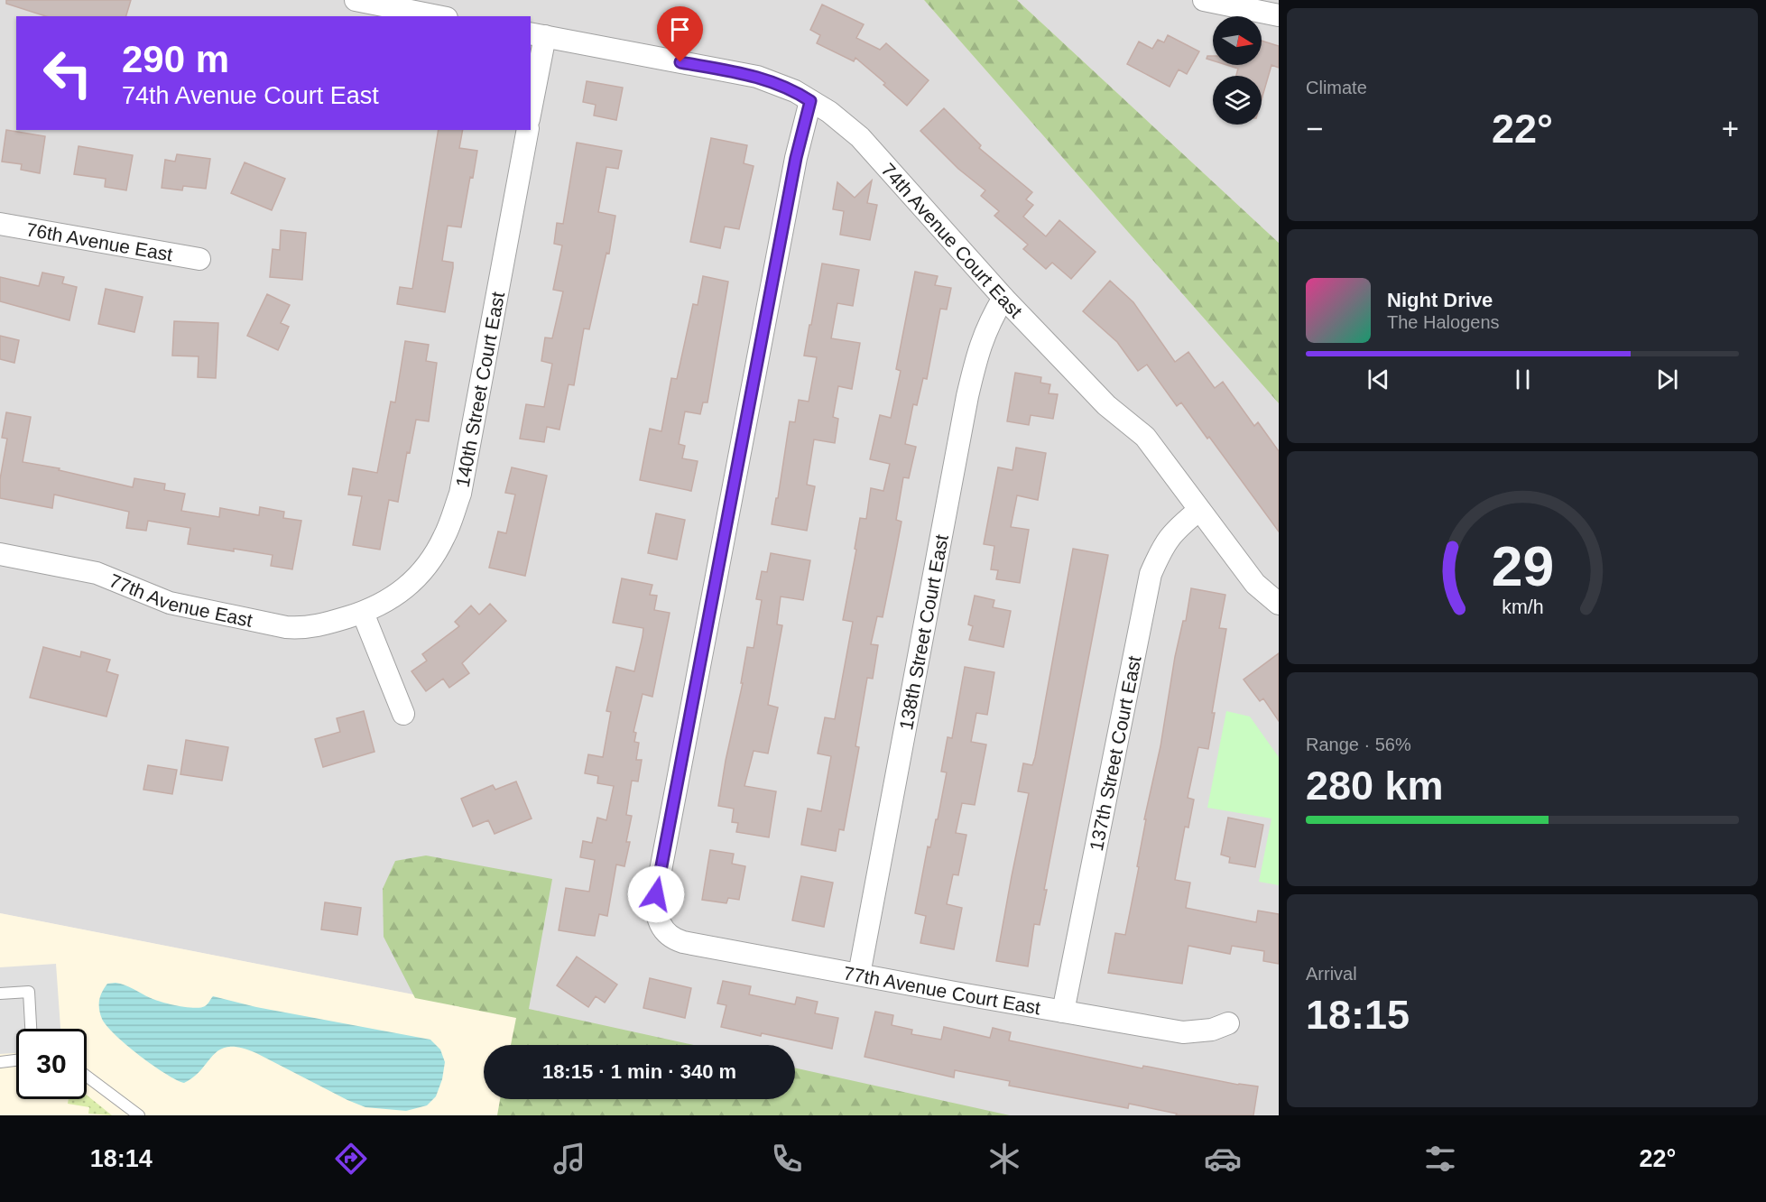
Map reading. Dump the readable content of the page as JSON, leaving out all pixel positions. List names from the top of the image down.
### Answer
{
  "streets": {
    "street": [
      "74th Avenue Court East",
      "76th Avenue East",
      "140th Street Court East",
      "77th Avenue East",
      "138th Street Court East",
      "137th Street Court East",
      "77th Avenue Court East"
    ]
  },
  "crossings": [
    ["74th Avenue Court East", "138th Street Court East"],
    ["74th Avenue Court East", "137th Street Court East"],
    ["74th Avenue Court East", "77th Avenue Court East"],
    ["140th Street Court East", "77th Avenue East"],
    ["138th Street Court East", "77th Avenue Court East"],
    ["137th Street Court East", "77th Avenue Court East"]
  ],
  "north": "right",
  "page": {
    "tile": [
      "Climate",
      ["Range · 56%", "280 km"],
      ["Arrival", "18:15"]
    ],
    "turn": ["290 m", "74th Avenue Court East"],
    "heat": ["−", "22°", "+"],
    "song": ["Night Drive", "The Halogens"],
    "limit": "30",
    "trip": "18:15 · 1 min · 340 m",
    "tabs": ["18:14", "22°"],
    "gauge": ["29", "km/h"]
  }
}
